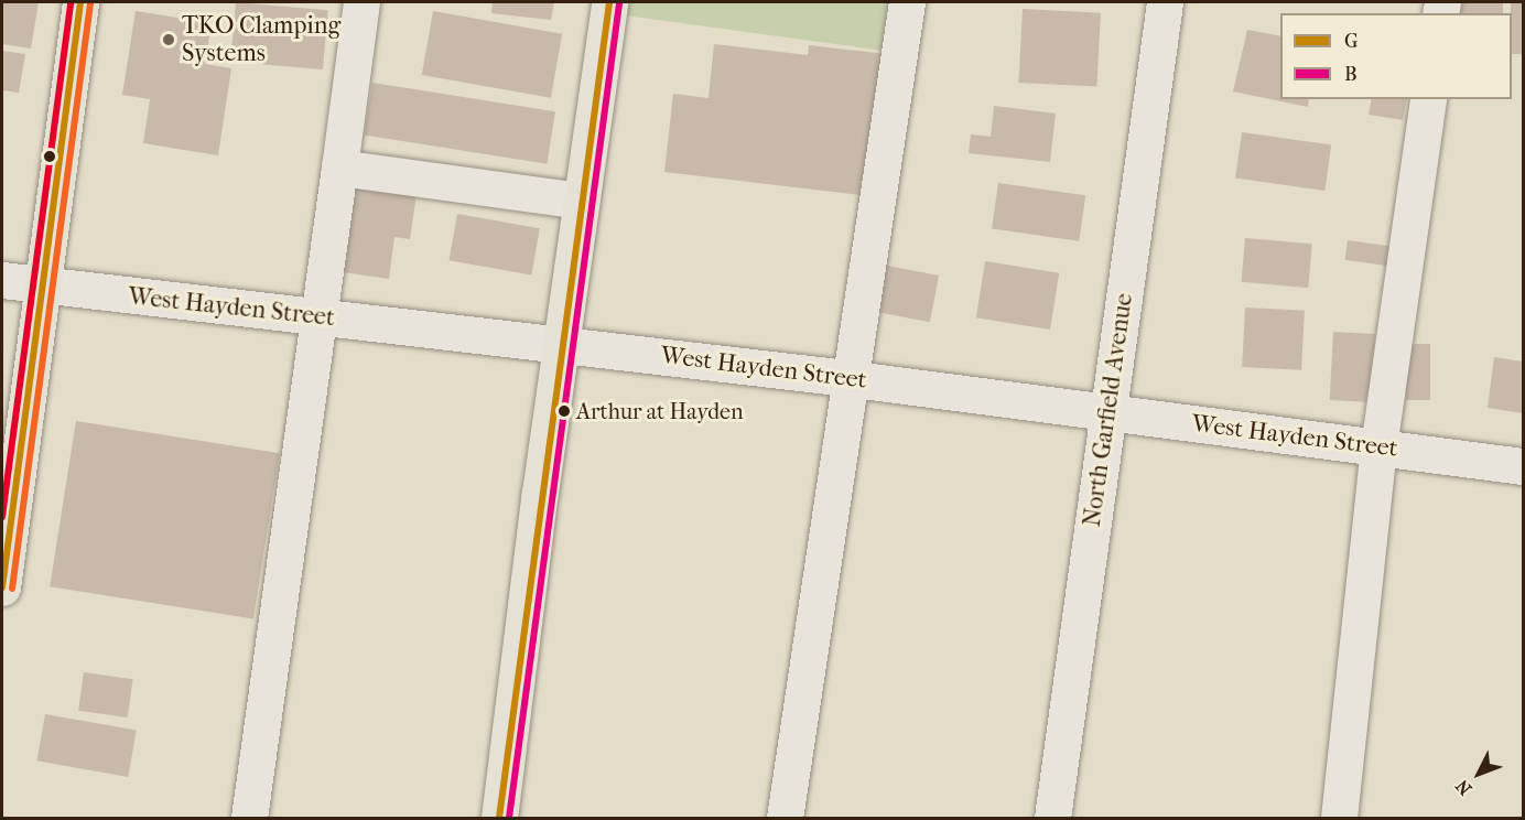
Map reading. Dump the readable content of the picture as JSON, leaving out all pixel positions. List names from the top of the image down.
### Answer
{
  "streets": {
    "street": ["West Hayden Street", "North Garfield Avenue"]
  },
  "crossings": [
    ["West Hayden Street", "North Garfield Avenue"]
  ],
  "places": ["TKO Clamping Systems", "Arthur at Hayden"],
  "lines": ["transit line G", "transit line B"],
  "legend": ["G", "B"],
  "north": "bottom left"
}
